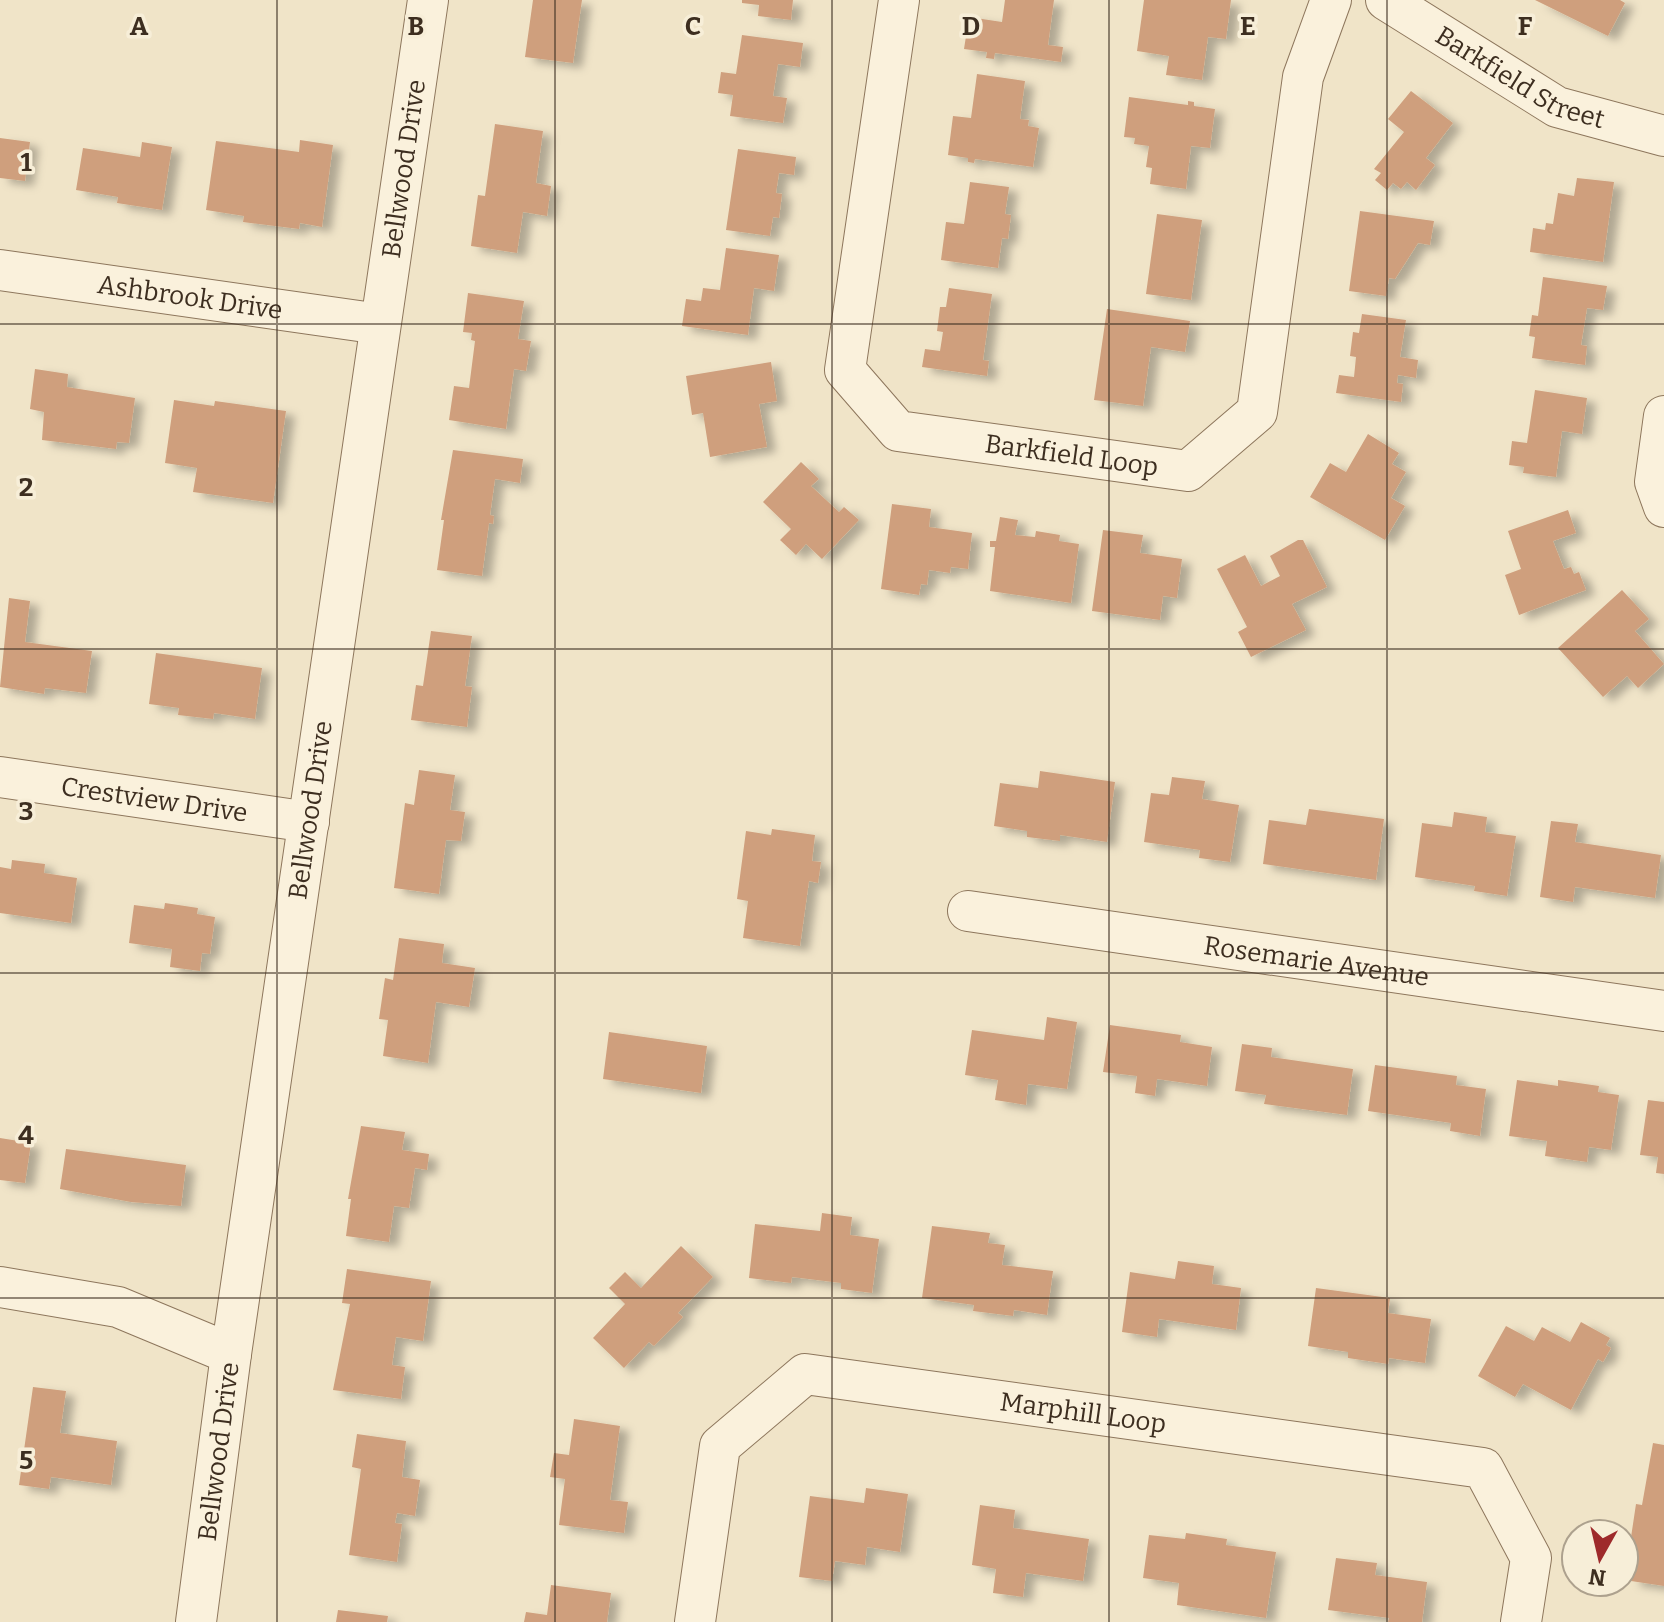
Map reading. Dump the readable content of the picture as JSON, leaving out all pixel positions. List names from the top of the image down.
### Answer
{
  "streets": {
    "street": [
      "Barkfield Street",
      "Bellwood Drive",
      "Ashbrook Drive",
      "Barkfield Loop",
      "Crestview Drive",
      "Rosemarie Avenue",
      "Marphill Loop"
    ]
  },
  "crossings": [
    ["Bellwood Drive", "Ashbrook Drive"],
    ["Bellwood Drive", "Crestview Drive"]
  ],
  "north": "bottom",
  "grid": {
    "columns": [
      "A",
      "B",
      "C",
      "D",
      "E",
      "F"
    ],
    "rows": [
      "1",
      "2",
      "3",
      "4",
      "5"
    ]
  }
}
